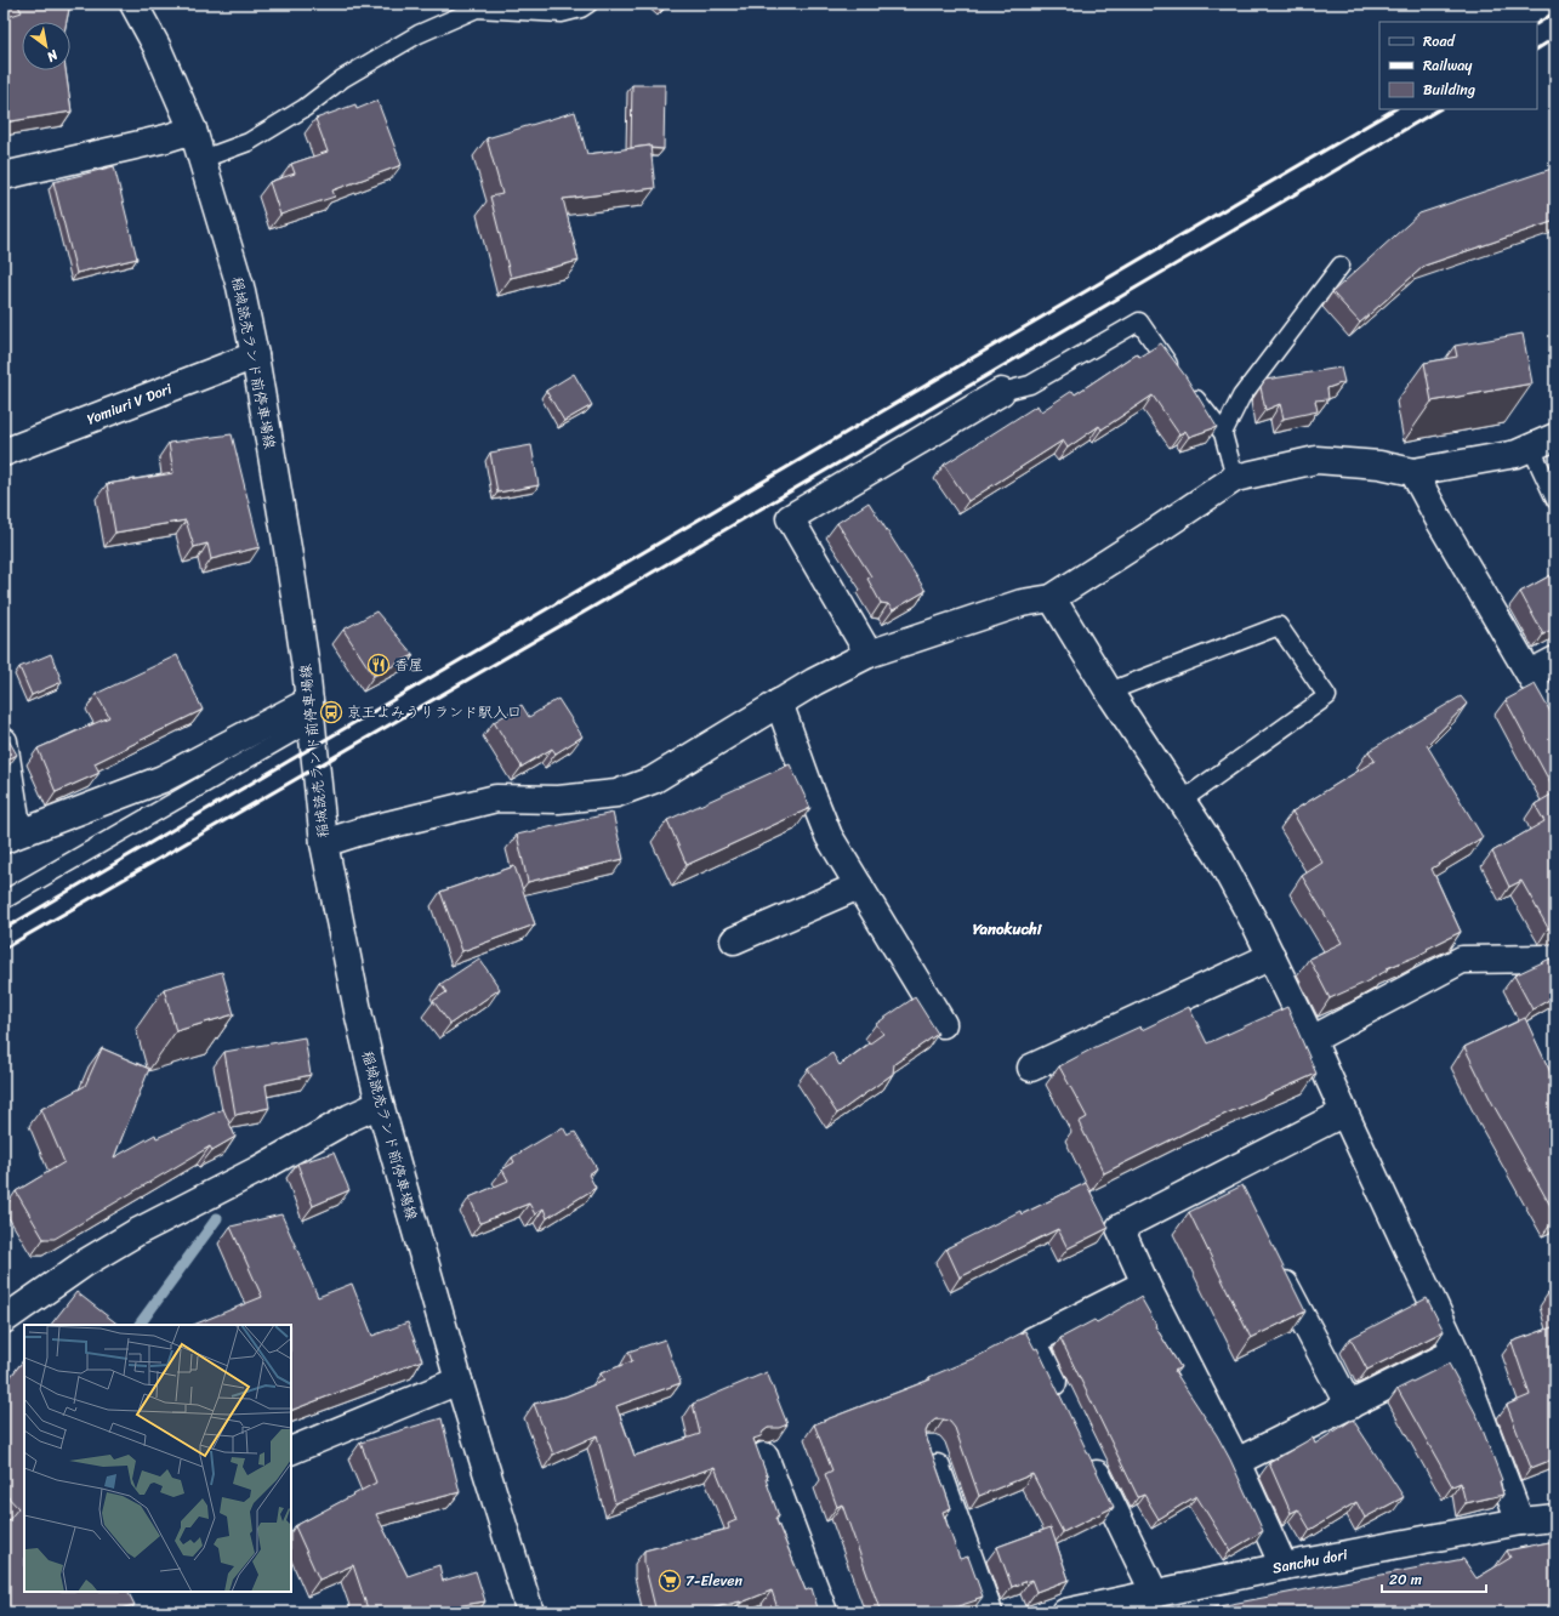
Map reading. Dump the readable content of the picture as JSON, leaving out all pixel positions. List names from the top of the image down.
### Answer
{
  "streets": {
    "street": ["稲城読売ランド前停車場線", "Yomiuri V Dori", "Sanchu dori"]
  },
  "crossings": [
    ["稲城読売ランド前停車場線", "Yomiuri V Dori"]
  ],
  "districts": ["Yanokuchi"],
  "places": {
    "restaurant": ["香屋"],
    "bus stop": ["京王よみうりランド駅入口"],
    "supermarket": ["7-Eleven"]
  },
  "legend": ["Road", "Railway", "Building"],
  "scale_bar": "20 m",
  "north": "bottom right"
}
